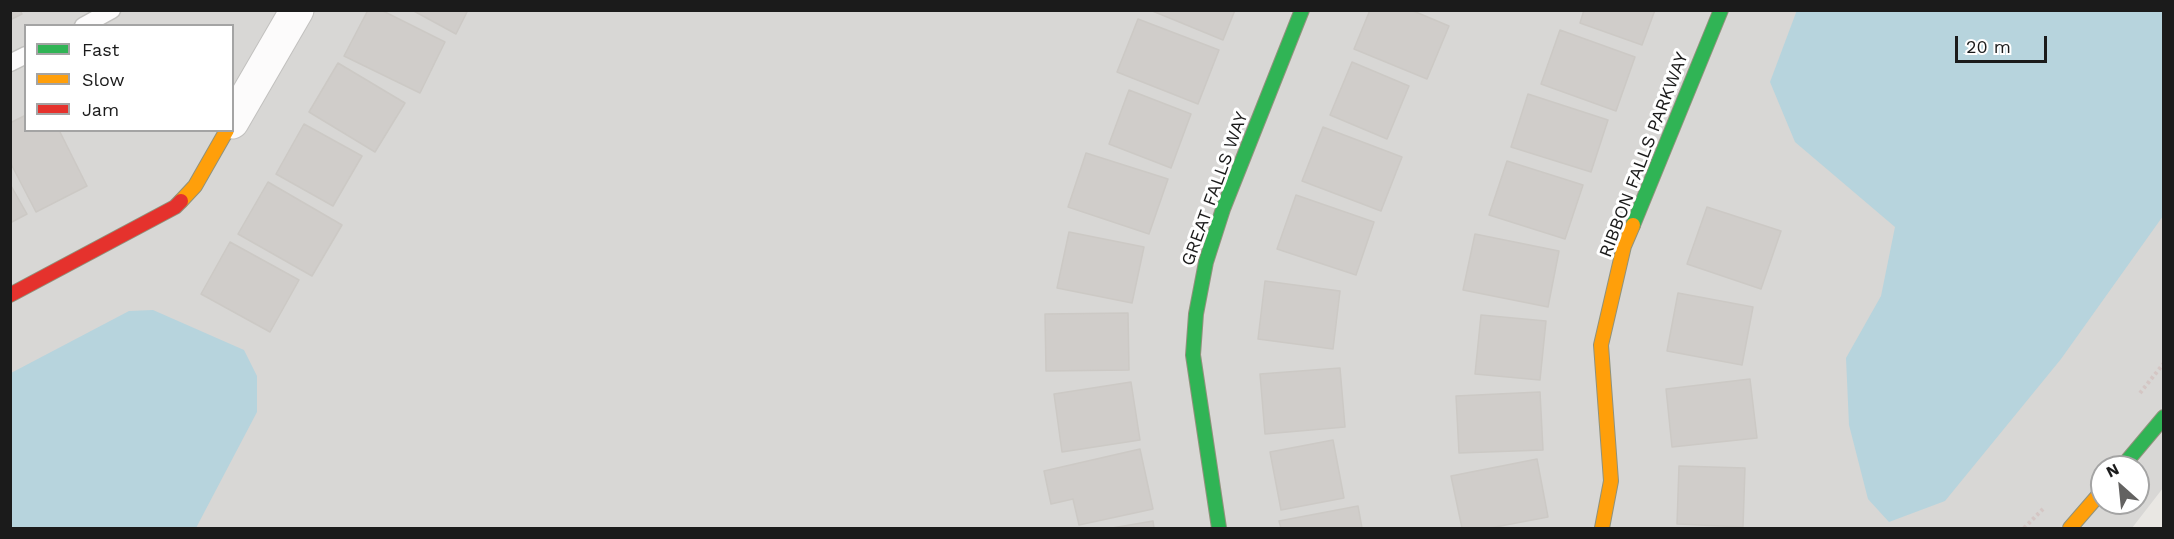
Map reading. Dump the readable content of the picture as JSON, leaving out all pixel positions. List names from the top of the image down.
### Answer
{
  "streets": {
    "street": ["RIBBON FALLS PARKWAY", "GREAT FALLS WAY"]
  },
  "legend": ["Fast", "Slow", "Jam"],
  "scale_bar": "20 m",
  "north": "top left"
}
